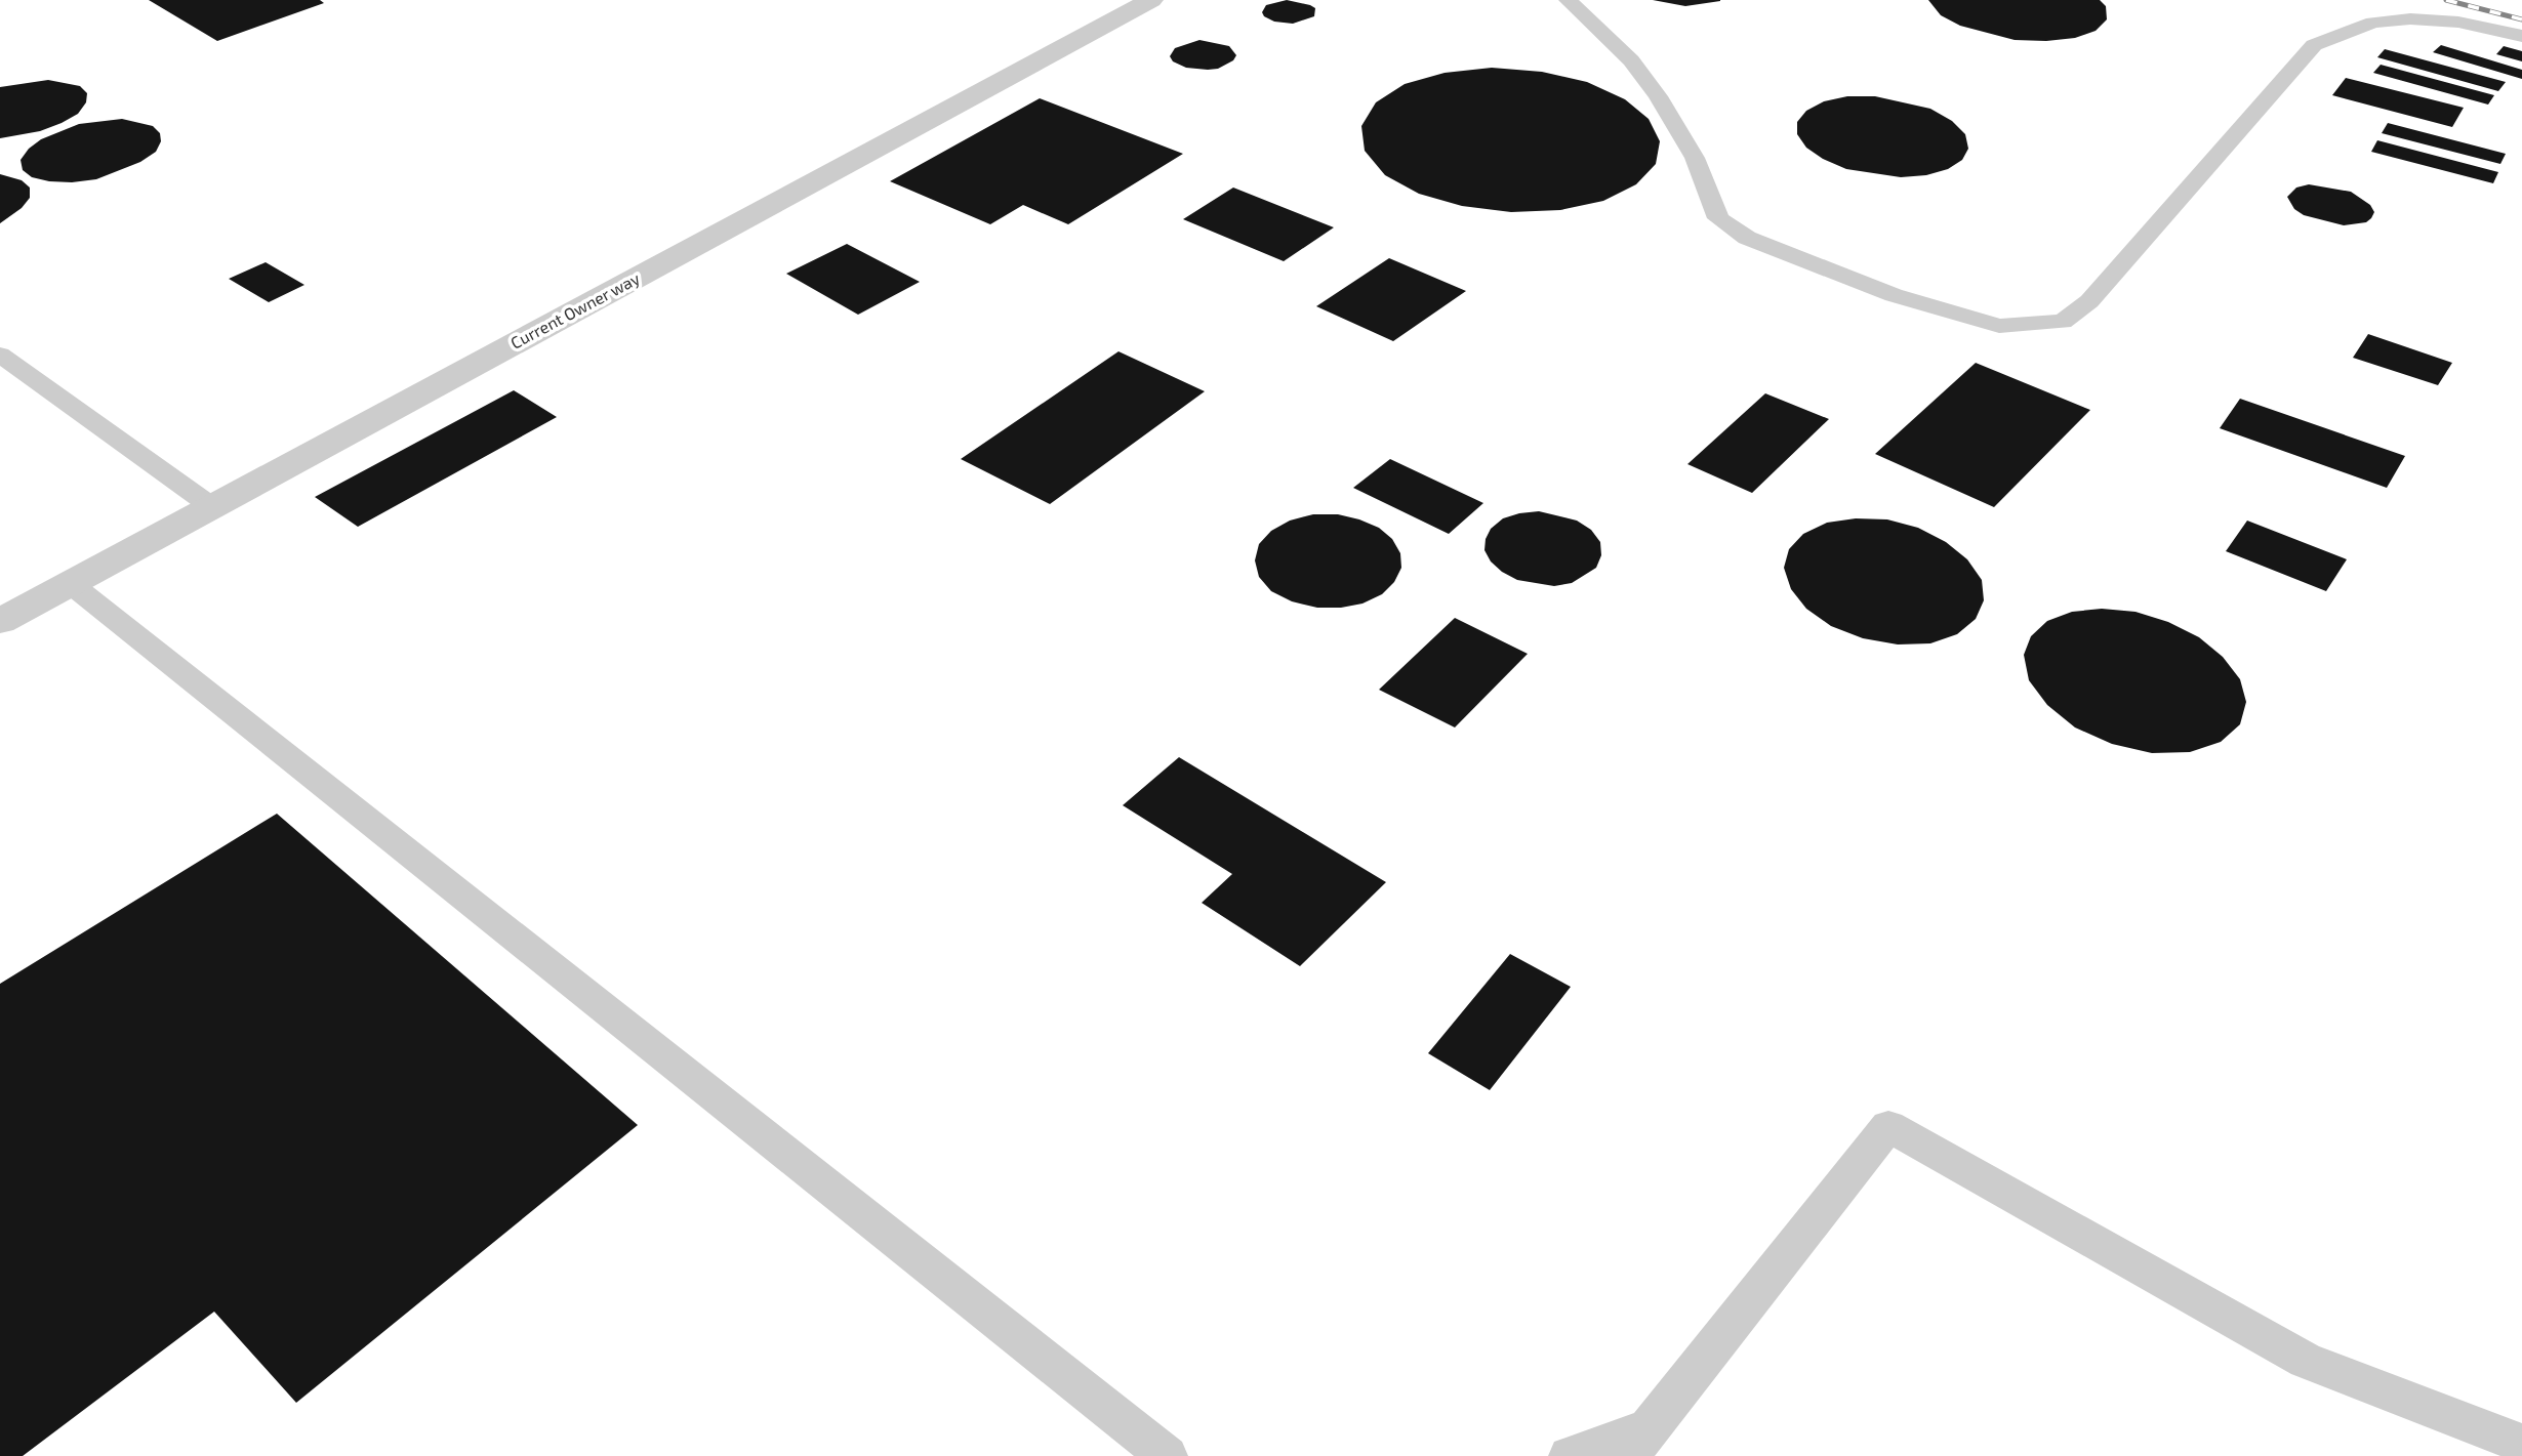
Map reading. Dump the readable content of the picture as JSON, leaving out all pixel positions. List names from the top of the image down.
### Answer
{
  "streets": {
    "street": ["Current Owner way"]
  }
}
